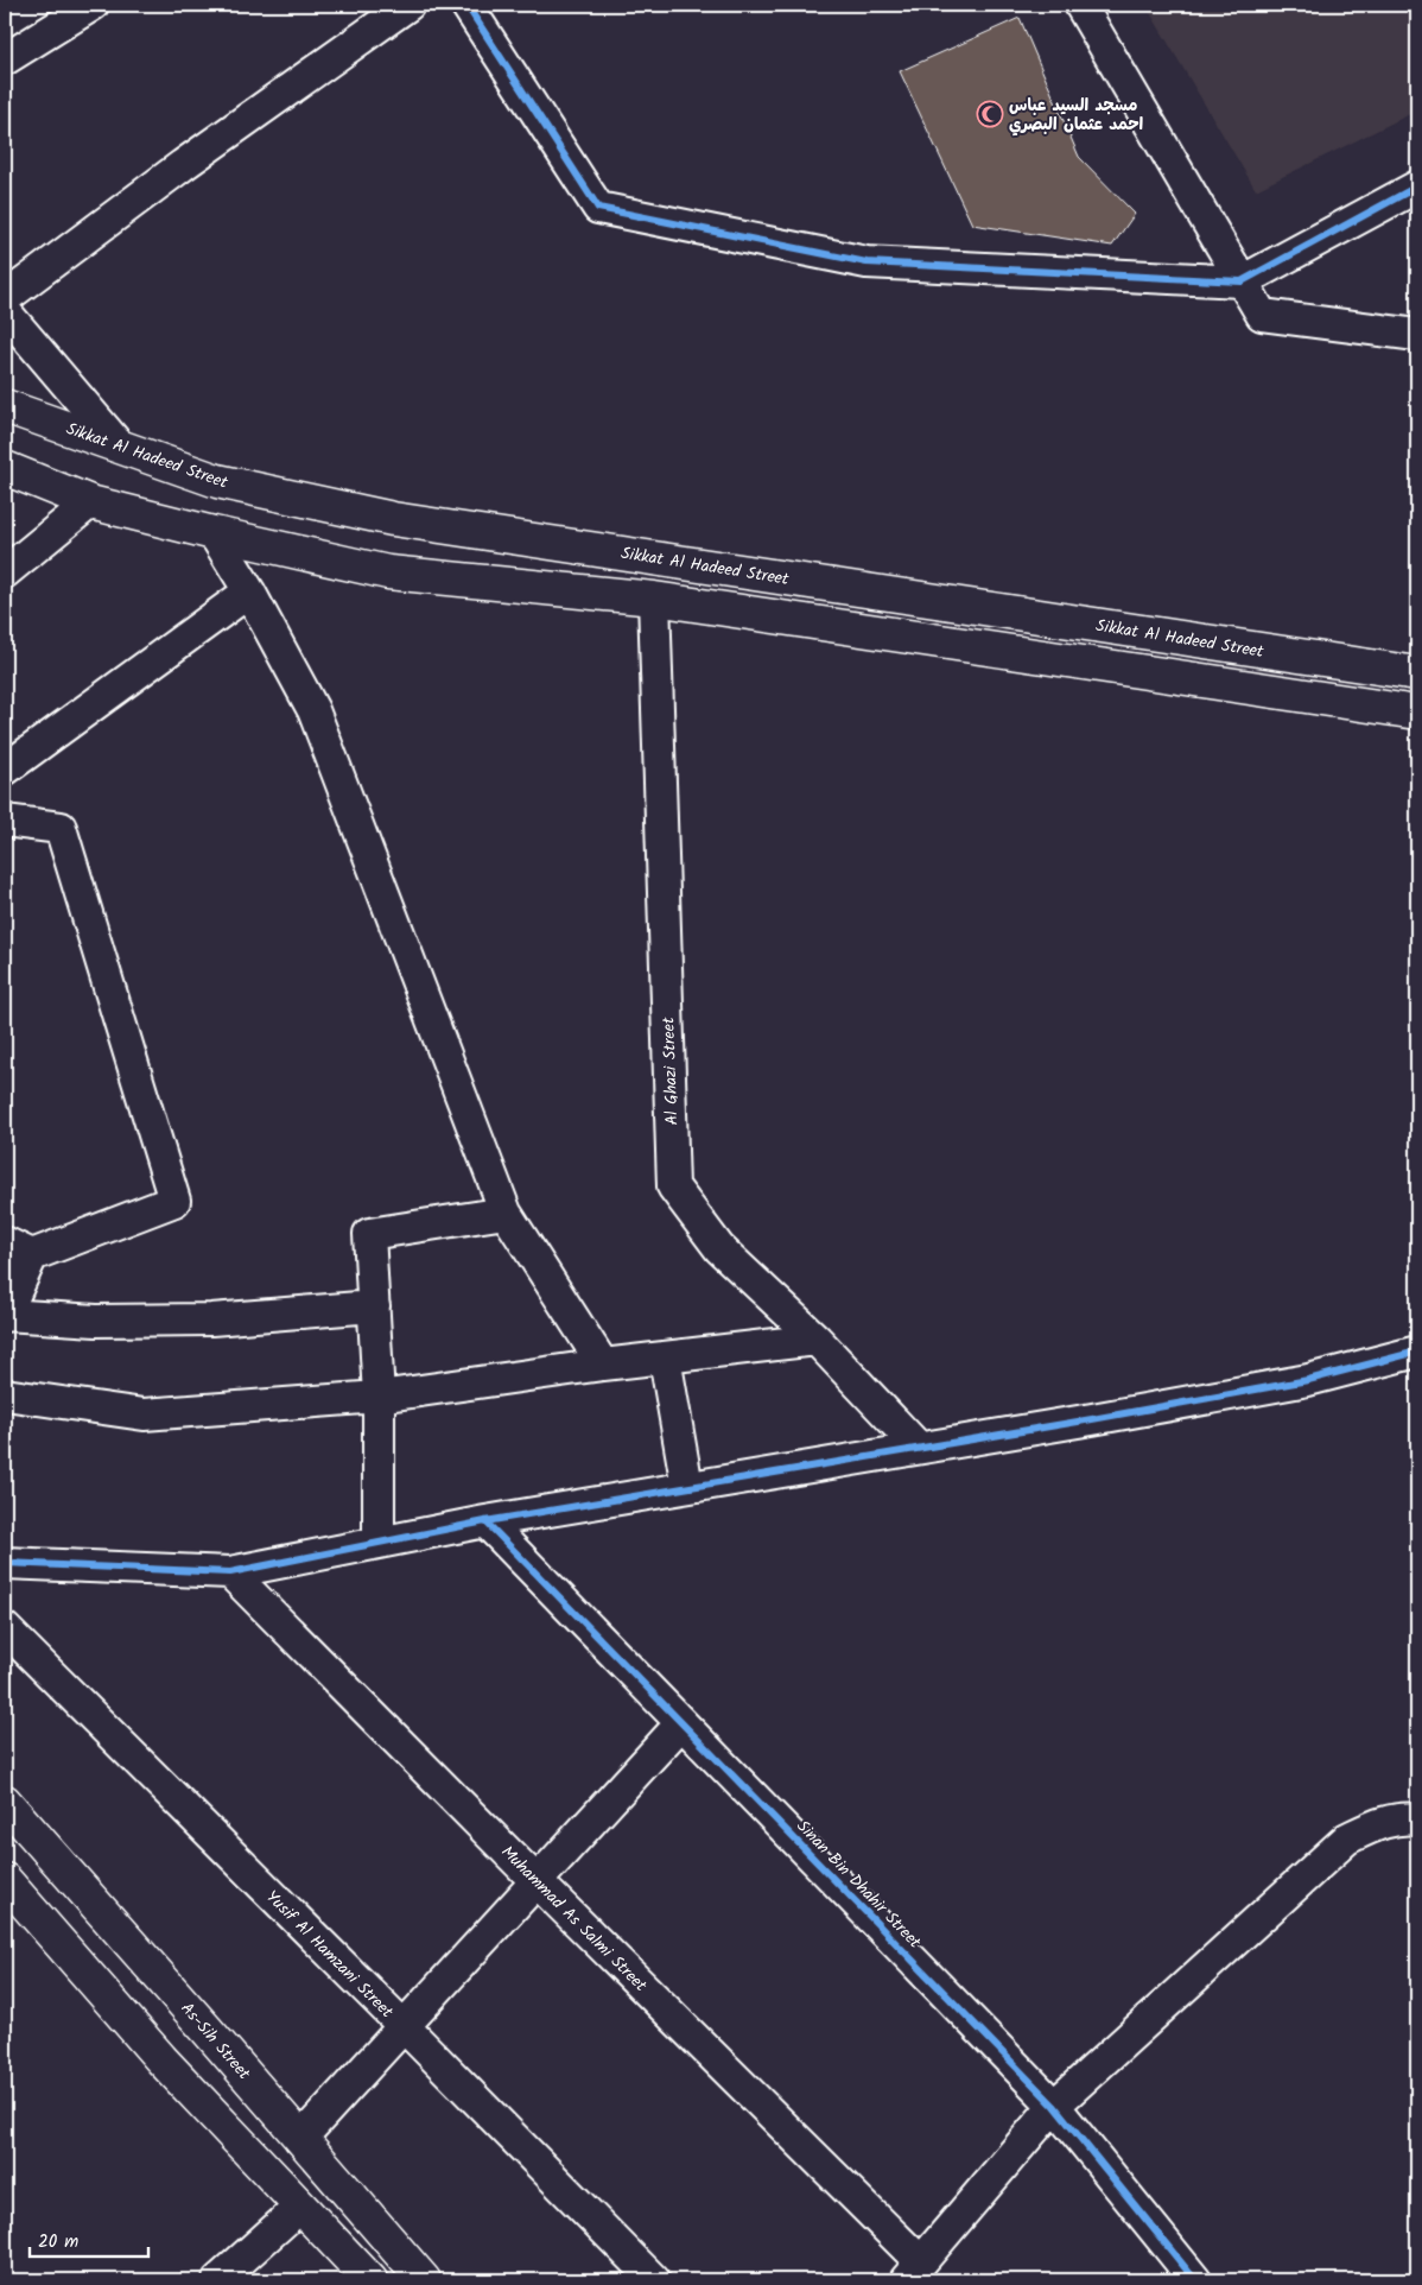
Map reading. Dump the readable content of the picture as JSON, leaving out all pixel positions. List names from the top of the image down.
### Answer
{
  "streets": {
    "main road": ["Sikkat Al Hadeed Street", "As-Sih Street"],
    "street": [
      "Al Ghazi Street",
      "Sinan Bin Dhahir Street",
      "Muhammad As Salmi Street",
      "Yusif Al Hamzani Street"
    ]
  },
  "places": {
    "mosque": ["مسجد السيد عباس احمد عثمان البصري"]
  },
  "scale_bar": "20 m"
}
